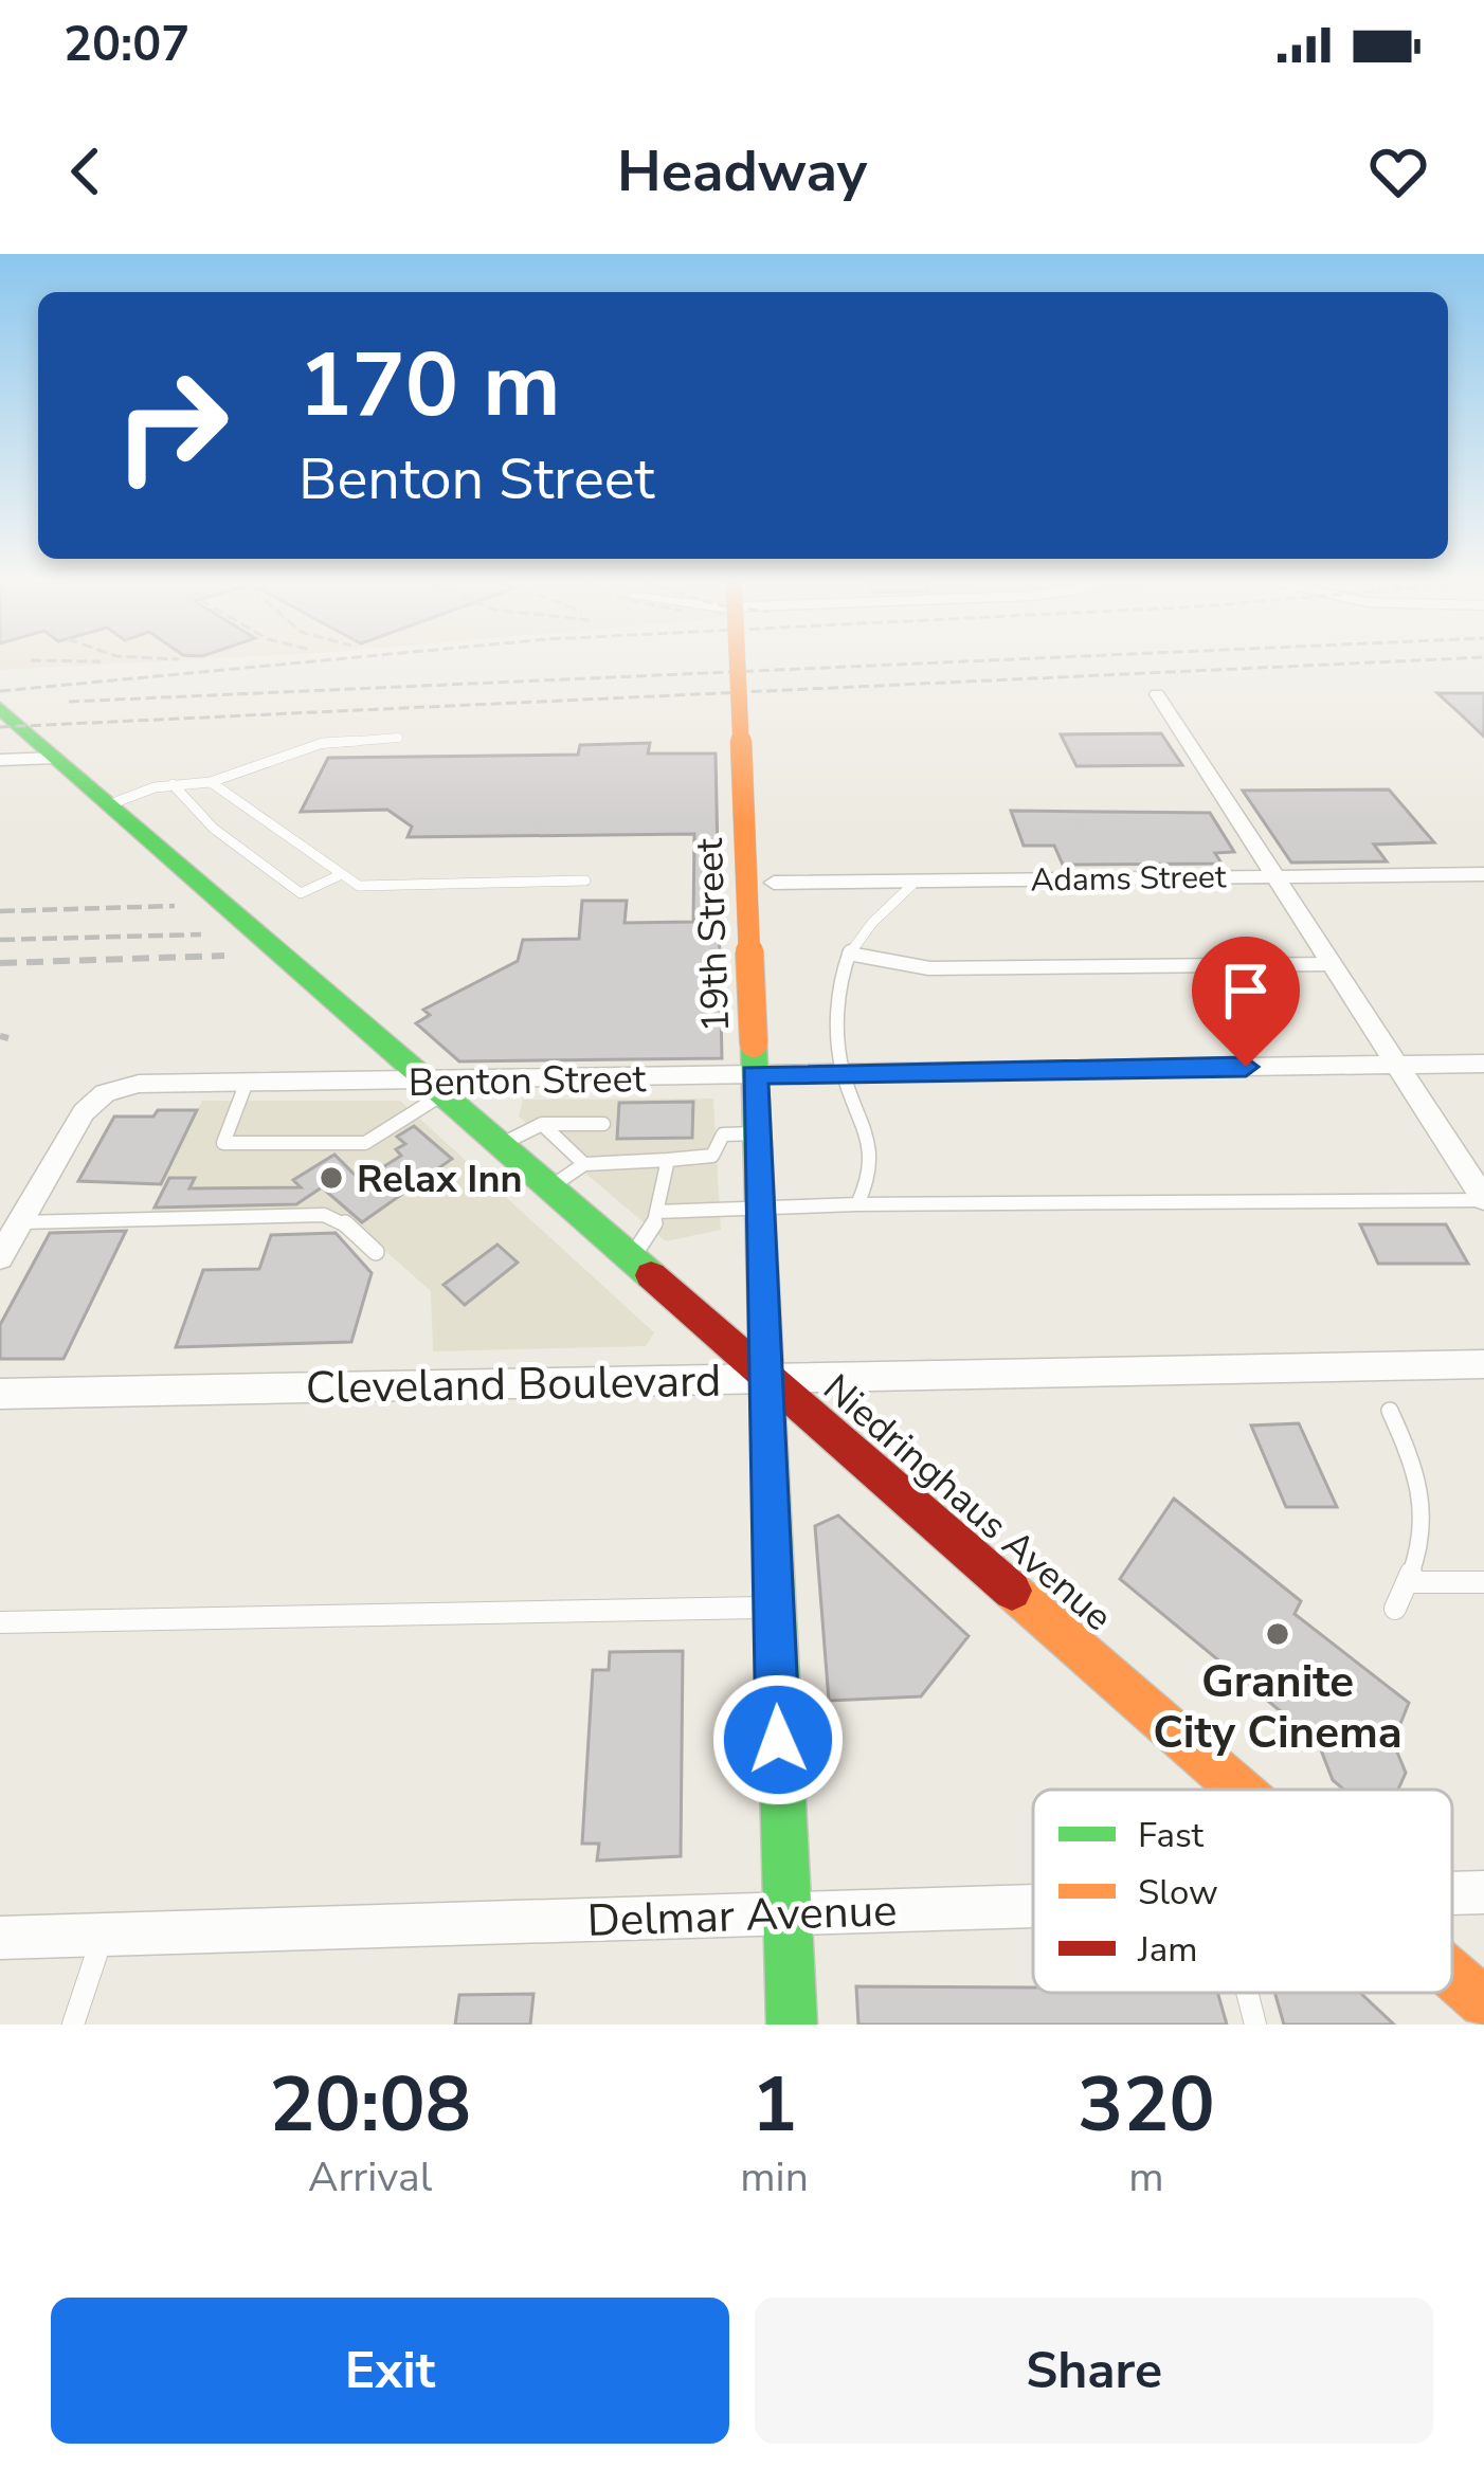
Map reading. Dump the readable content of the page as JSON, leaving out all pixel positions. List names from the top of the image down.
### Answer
{
  "streets": {
    "street": [
      "Adams Street",
      "19th Street",
      "Benton Street",
      "Cleveland Boulevard",
      "Niedringhaus Avenue",
      "Delmar Avenue"
    ]
  },
  "crossings": [
    ["19th Street", "Benton Street"],
    ["19th Street", "Cleveland Boulevard"],
    ["19th Street", "Niedringhaus Avenue"],
    ["19th Street", "Delmar Avenue"],
    ["Benton Street", "Niedringhaus Avenue"],
    ["Cleveland Boulevard", "Niedringhaus Avenue"]
  ],
  "places": ["Relax Inn", "Granite City Cinema"],
  "legend": ["Fast", "Slow", "Jam"],
  "page": {
    "status": "20:07",
    "header": "Headway",
    "turn": ["170 m", "Benton Street"],
    "eta": [
      "20:08",
      "Arrival",
      "1",
      "min",
      "320",
      "m"
    ],
    "buttons": ["Exit", "Share"]
  }
}
